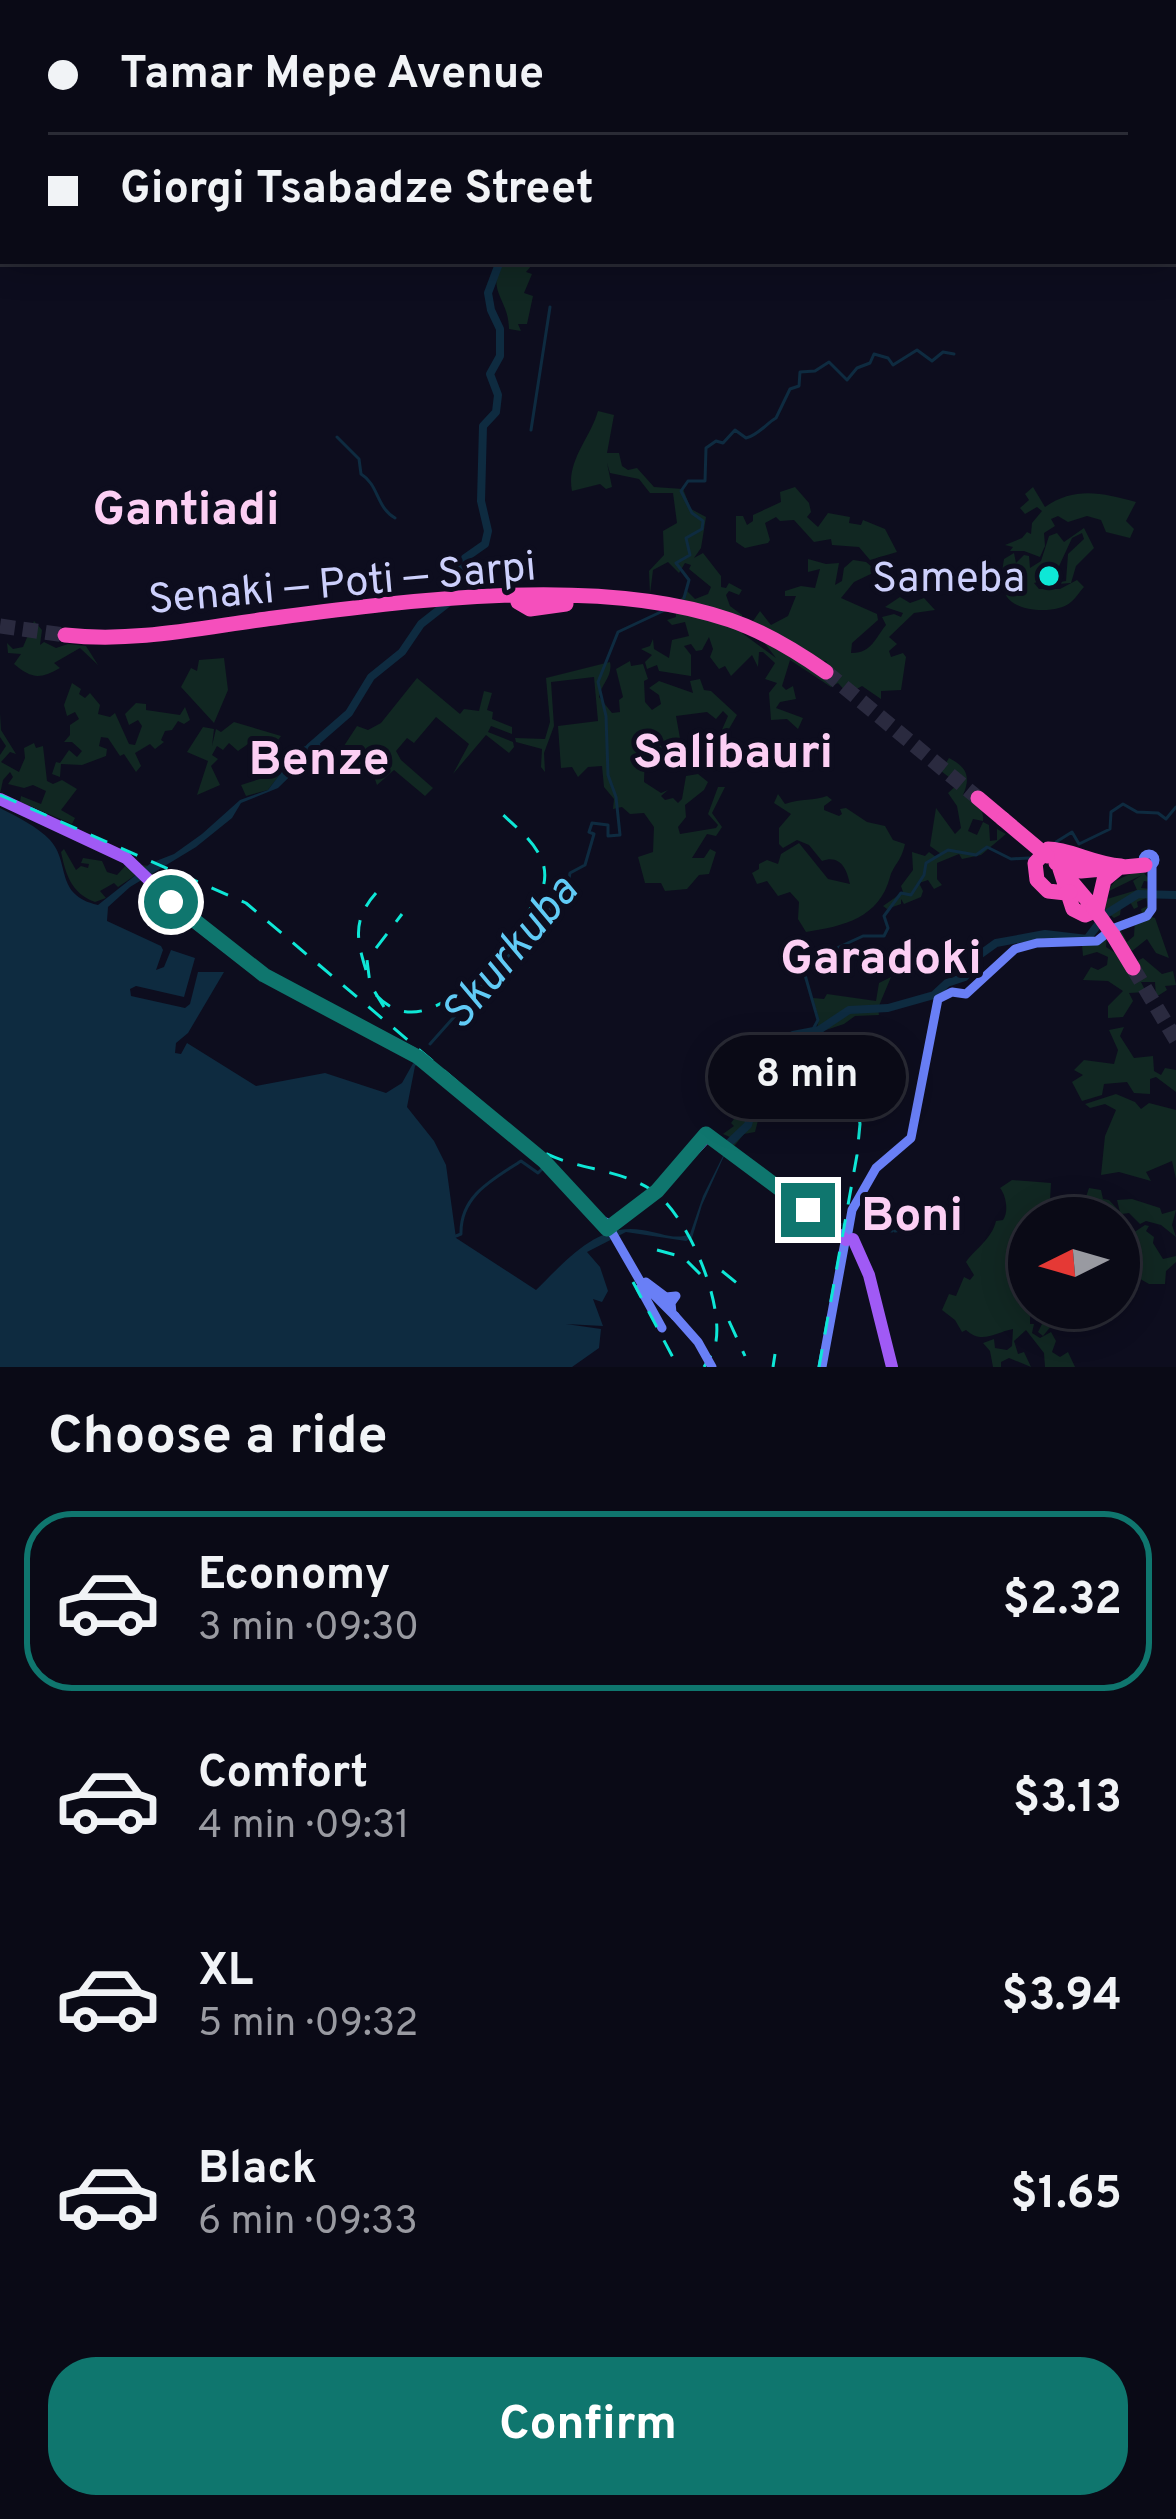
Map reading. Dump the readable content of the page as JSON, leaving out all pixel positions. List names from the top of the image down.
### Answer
{
  "streets": {
    "highway": ["Senaki — Poti — Sarpi"]
  },
  "districts": [
    "Gantiadi",
    "Salibauri",
    "Benze",
    "Garadoki",
    "Boni"
  ],
  "water": ["Skurkuba"],
  "places": ["Sameba"],
  "north": "left",
  "page": {
    "banner": ["Tamar Mepe Avenue", "Giorgi Tsabadze Street"],
    "bubble": "8 min",
    "heading": "Choose a ride",
    "list": [
      {
        "name": "Economy",
        "note": "3 min · 09:30",
        "value": "$2.32"
      },
      {
        "name": "Comfort",
        "note": "4 min · 09:31",
        "value": "$3.13"
      },
      {
        "name": "XL",
        "note": "5 min · 09:32",
        "value": "$3.94"
      },
      {
        "name": "Black",
        "note": "6 min · 09:33",
        "value": "$1.65"
      }
    ],
    "buttons": "Confirm"
  }
}
